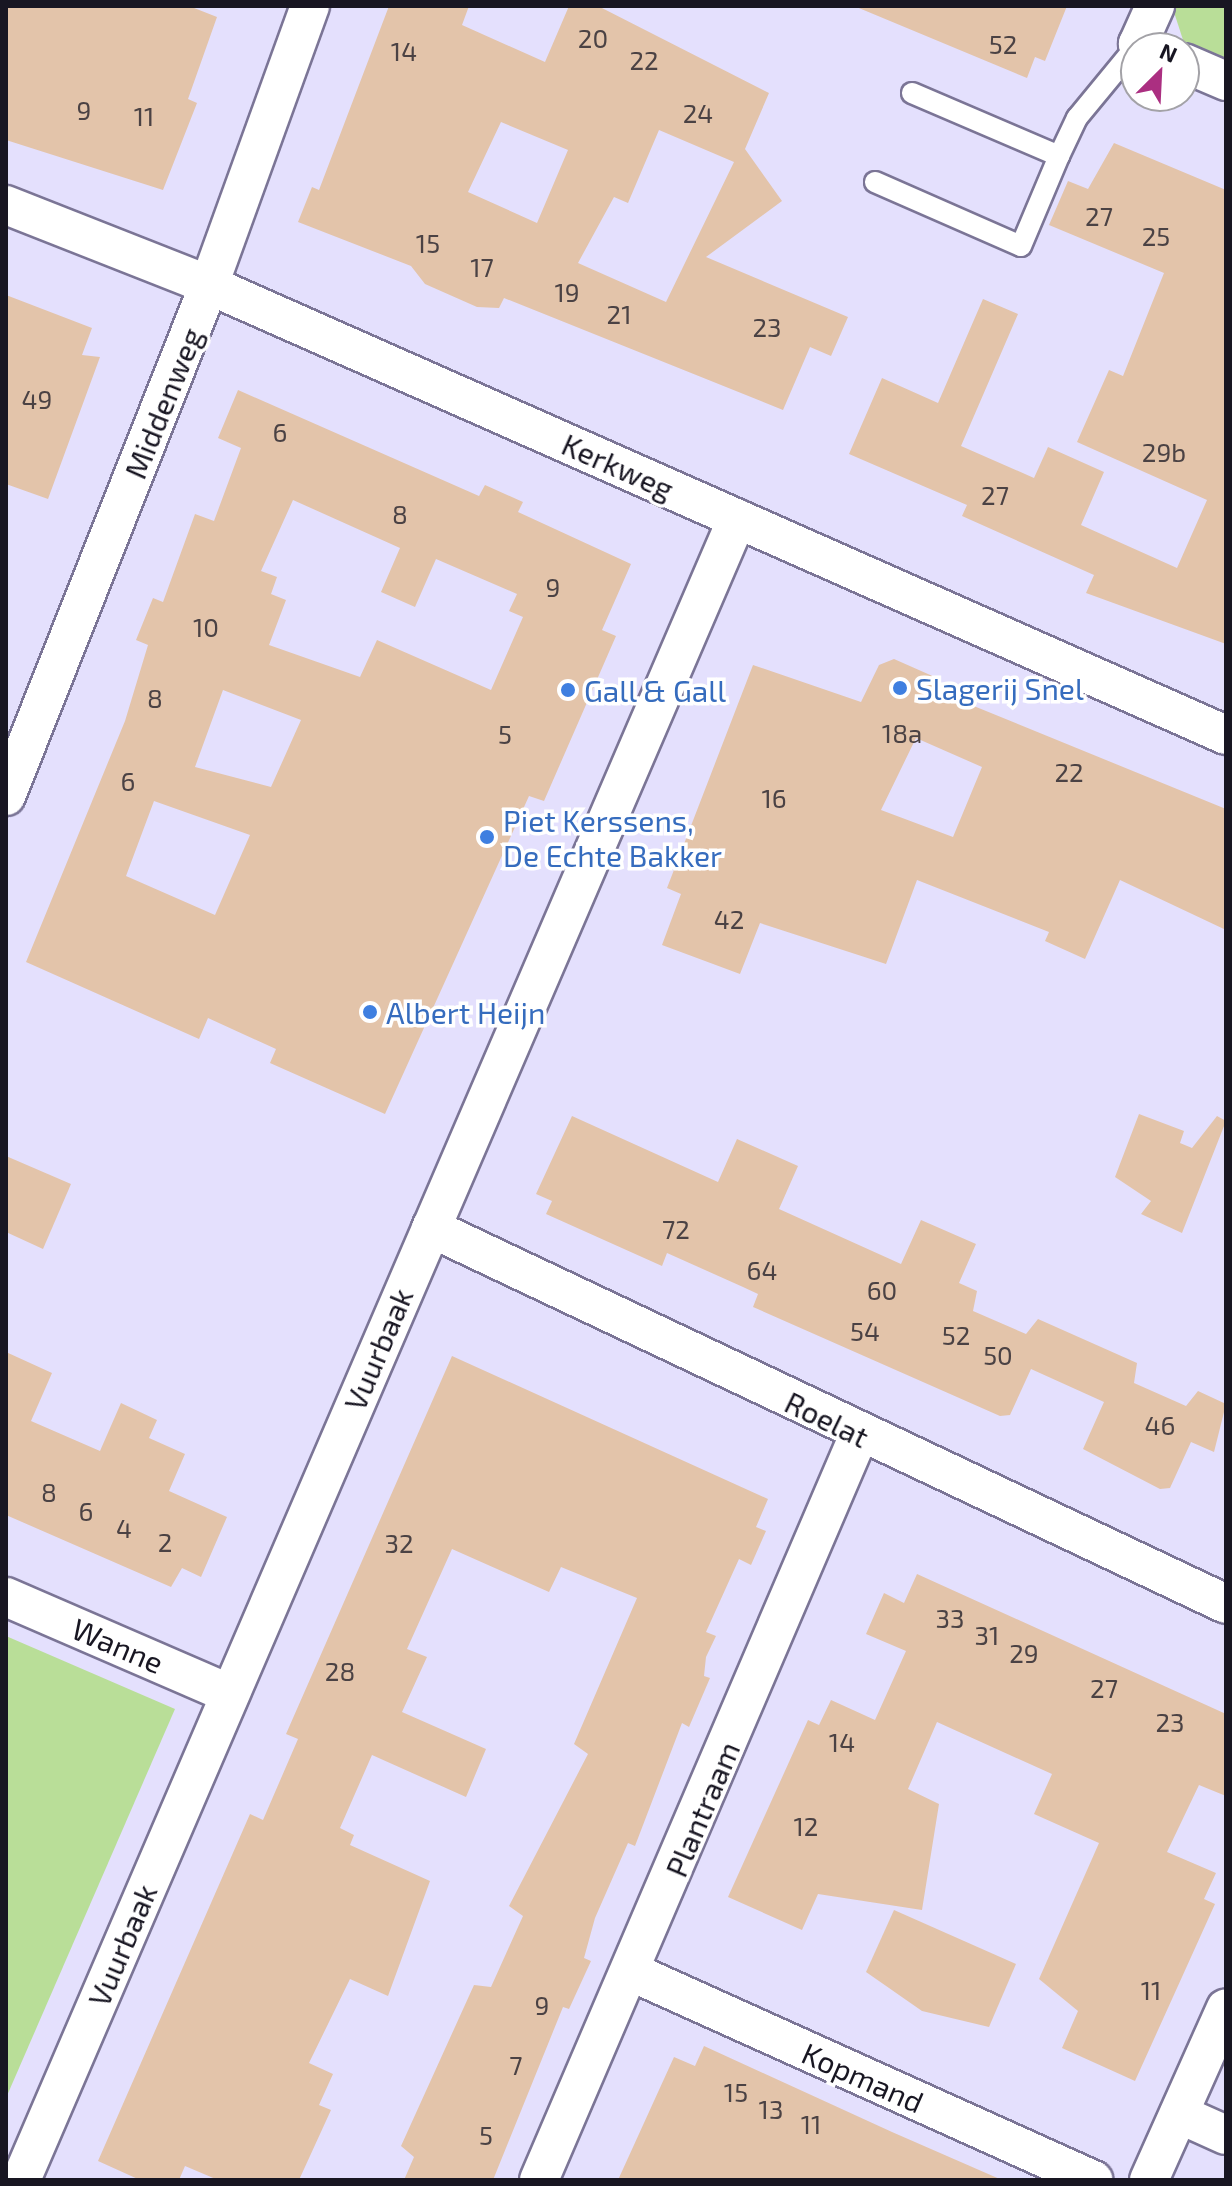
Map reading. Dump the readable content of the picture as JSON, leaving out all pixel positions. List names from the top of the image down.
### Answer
{
  "streets": {
    "street": [
      "Middenweg",
      "Kerkweg",
      "Vuurbaak",
      "Roelat",
      "Wanne",
      "Plantraam",
      "Kopmand"
    ]
  },
  "crossings": [
    ["Middenweg", "Kerkweg"],
    ["Kerkweg", "Vuurbaak"],
    ["Vuurbaak", "Roelat"],
    ["Vuurbaak", "Wanne"],
    ["Roelat", "Plantraam"],
    ["Plantraam", "Kopmand"]
  ],
  "places": [
    "Slagerij Snel",
    "Gall & Gall",
    "Piet Kerssens, De Echte Bakker",
    "Albert Heijn"
  ],
  "house_numbers": [
    "20",
    "52",
    "14",
    "22",
    "9",
    "24",
    "11",
    "27",
    "25",
    "15",
    "17",
    "19",
    "21",
    "23",
    "49",
    "6",
    "29b",
    "27",
    "8",
    "9",
    "10",
    "8",
    "18a",
    "5",
    "22",
    "6",
    "16",
    "42",
    "72",
    "64",
    "60",
    "54",
    "52",
    "50",
    "46",
    "8",
    "6",
    "4",
    "2",
    "32",
    "33",
    "31",
    "29",
    "28",
    "27",
    "23",
    "14",
    "12",
    "11",
    "9",
    "7",
    "15",
    "13",
    "11",
    "5"
  ],
  "north": "top right"
}
